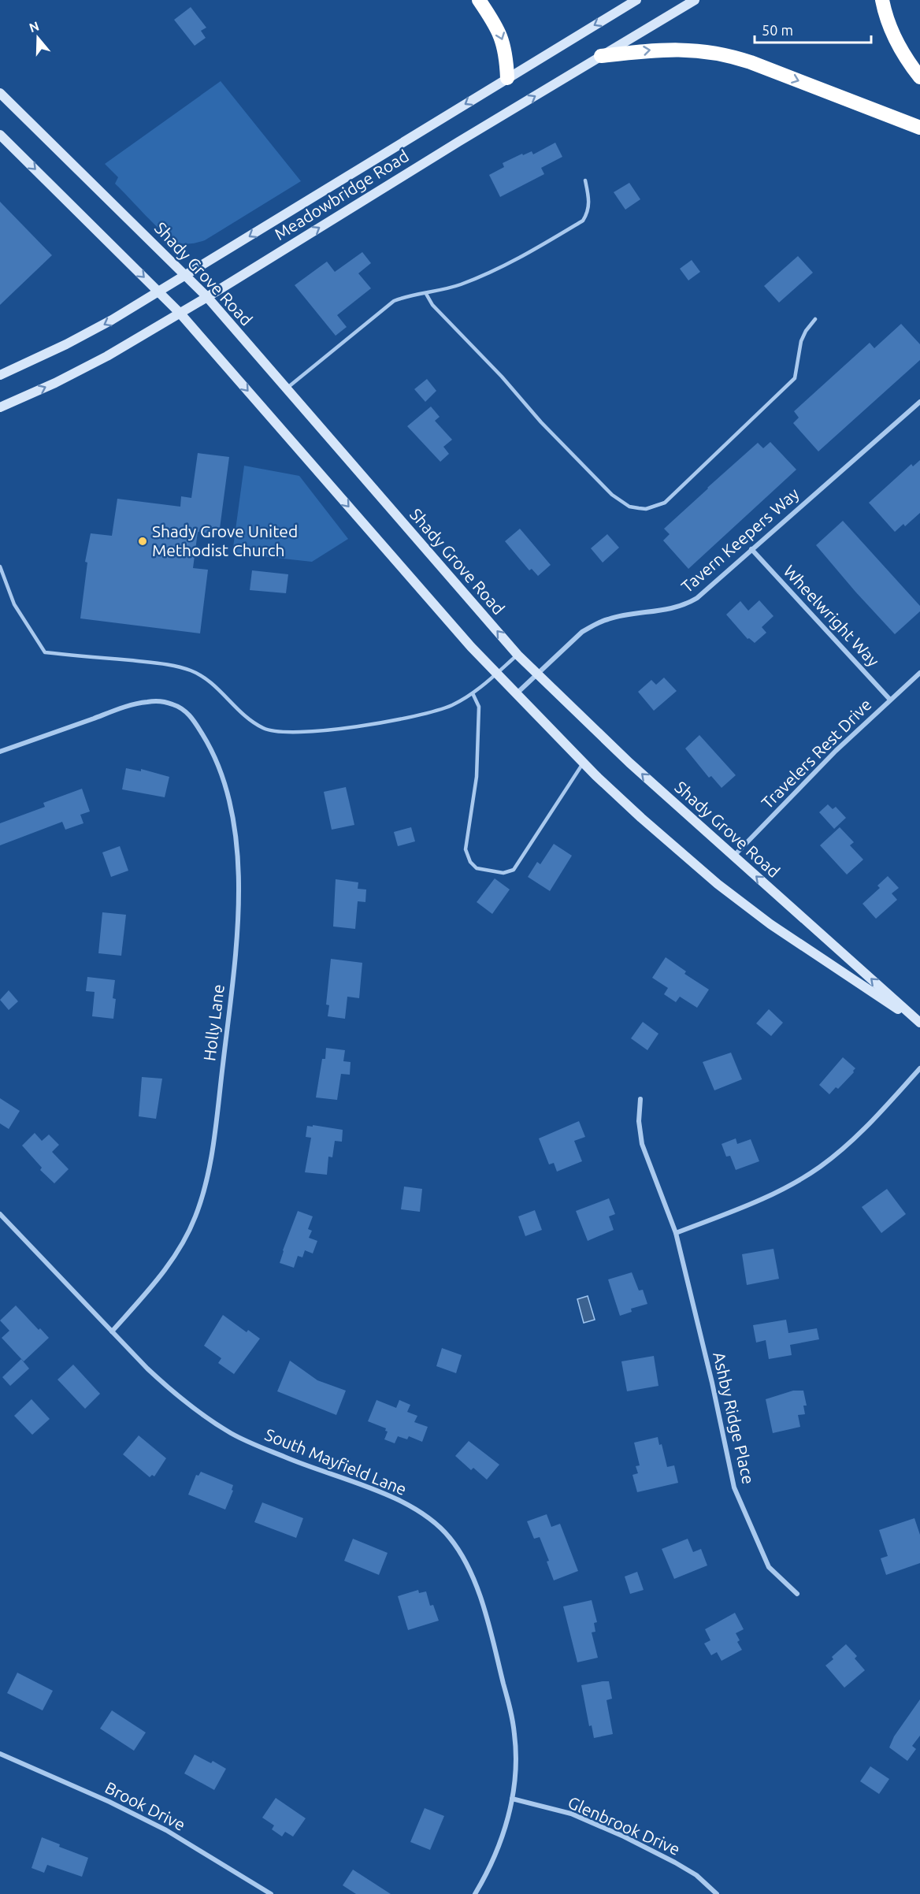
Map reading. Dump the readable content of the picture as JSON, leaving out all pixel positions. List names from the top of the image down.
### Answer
{
  "streets": {
    "main road": ["Meadowbridge Road", "Shady Grove Road"],
    "street": [
      "Tavern Keepers Way",
      "Wheelwright Way",
      "Travelers Rest Drive",
      "Holly Lane",
      "Ashby Ridge Place",
      "South Mayfield Lane",
      "Brook Drive",
      "Glenbrook Drive"
    ]
  },
  "crossings": [
    ["Meadowbridge Road", "Shady Grove Road"],
    ["Shady Grove Road", "Tavern Keepers Way"],
    ["Shady Grove Road", "Travelers Rest Drive"],
    ["Tavern Keepers Way", "Wheelwright Way"],
    ["Wheelwright Way", "Travelers Rest Drive"],
    ["Holly Lane", "South Mayfield Lane"],
    ["South Mayfield Lane", "Glenbrook Drive"]
  ],
  "places": ["Shady Grove United Methodist Church"],
  "scale_bar": "50 m",
  "north": "top"
}
